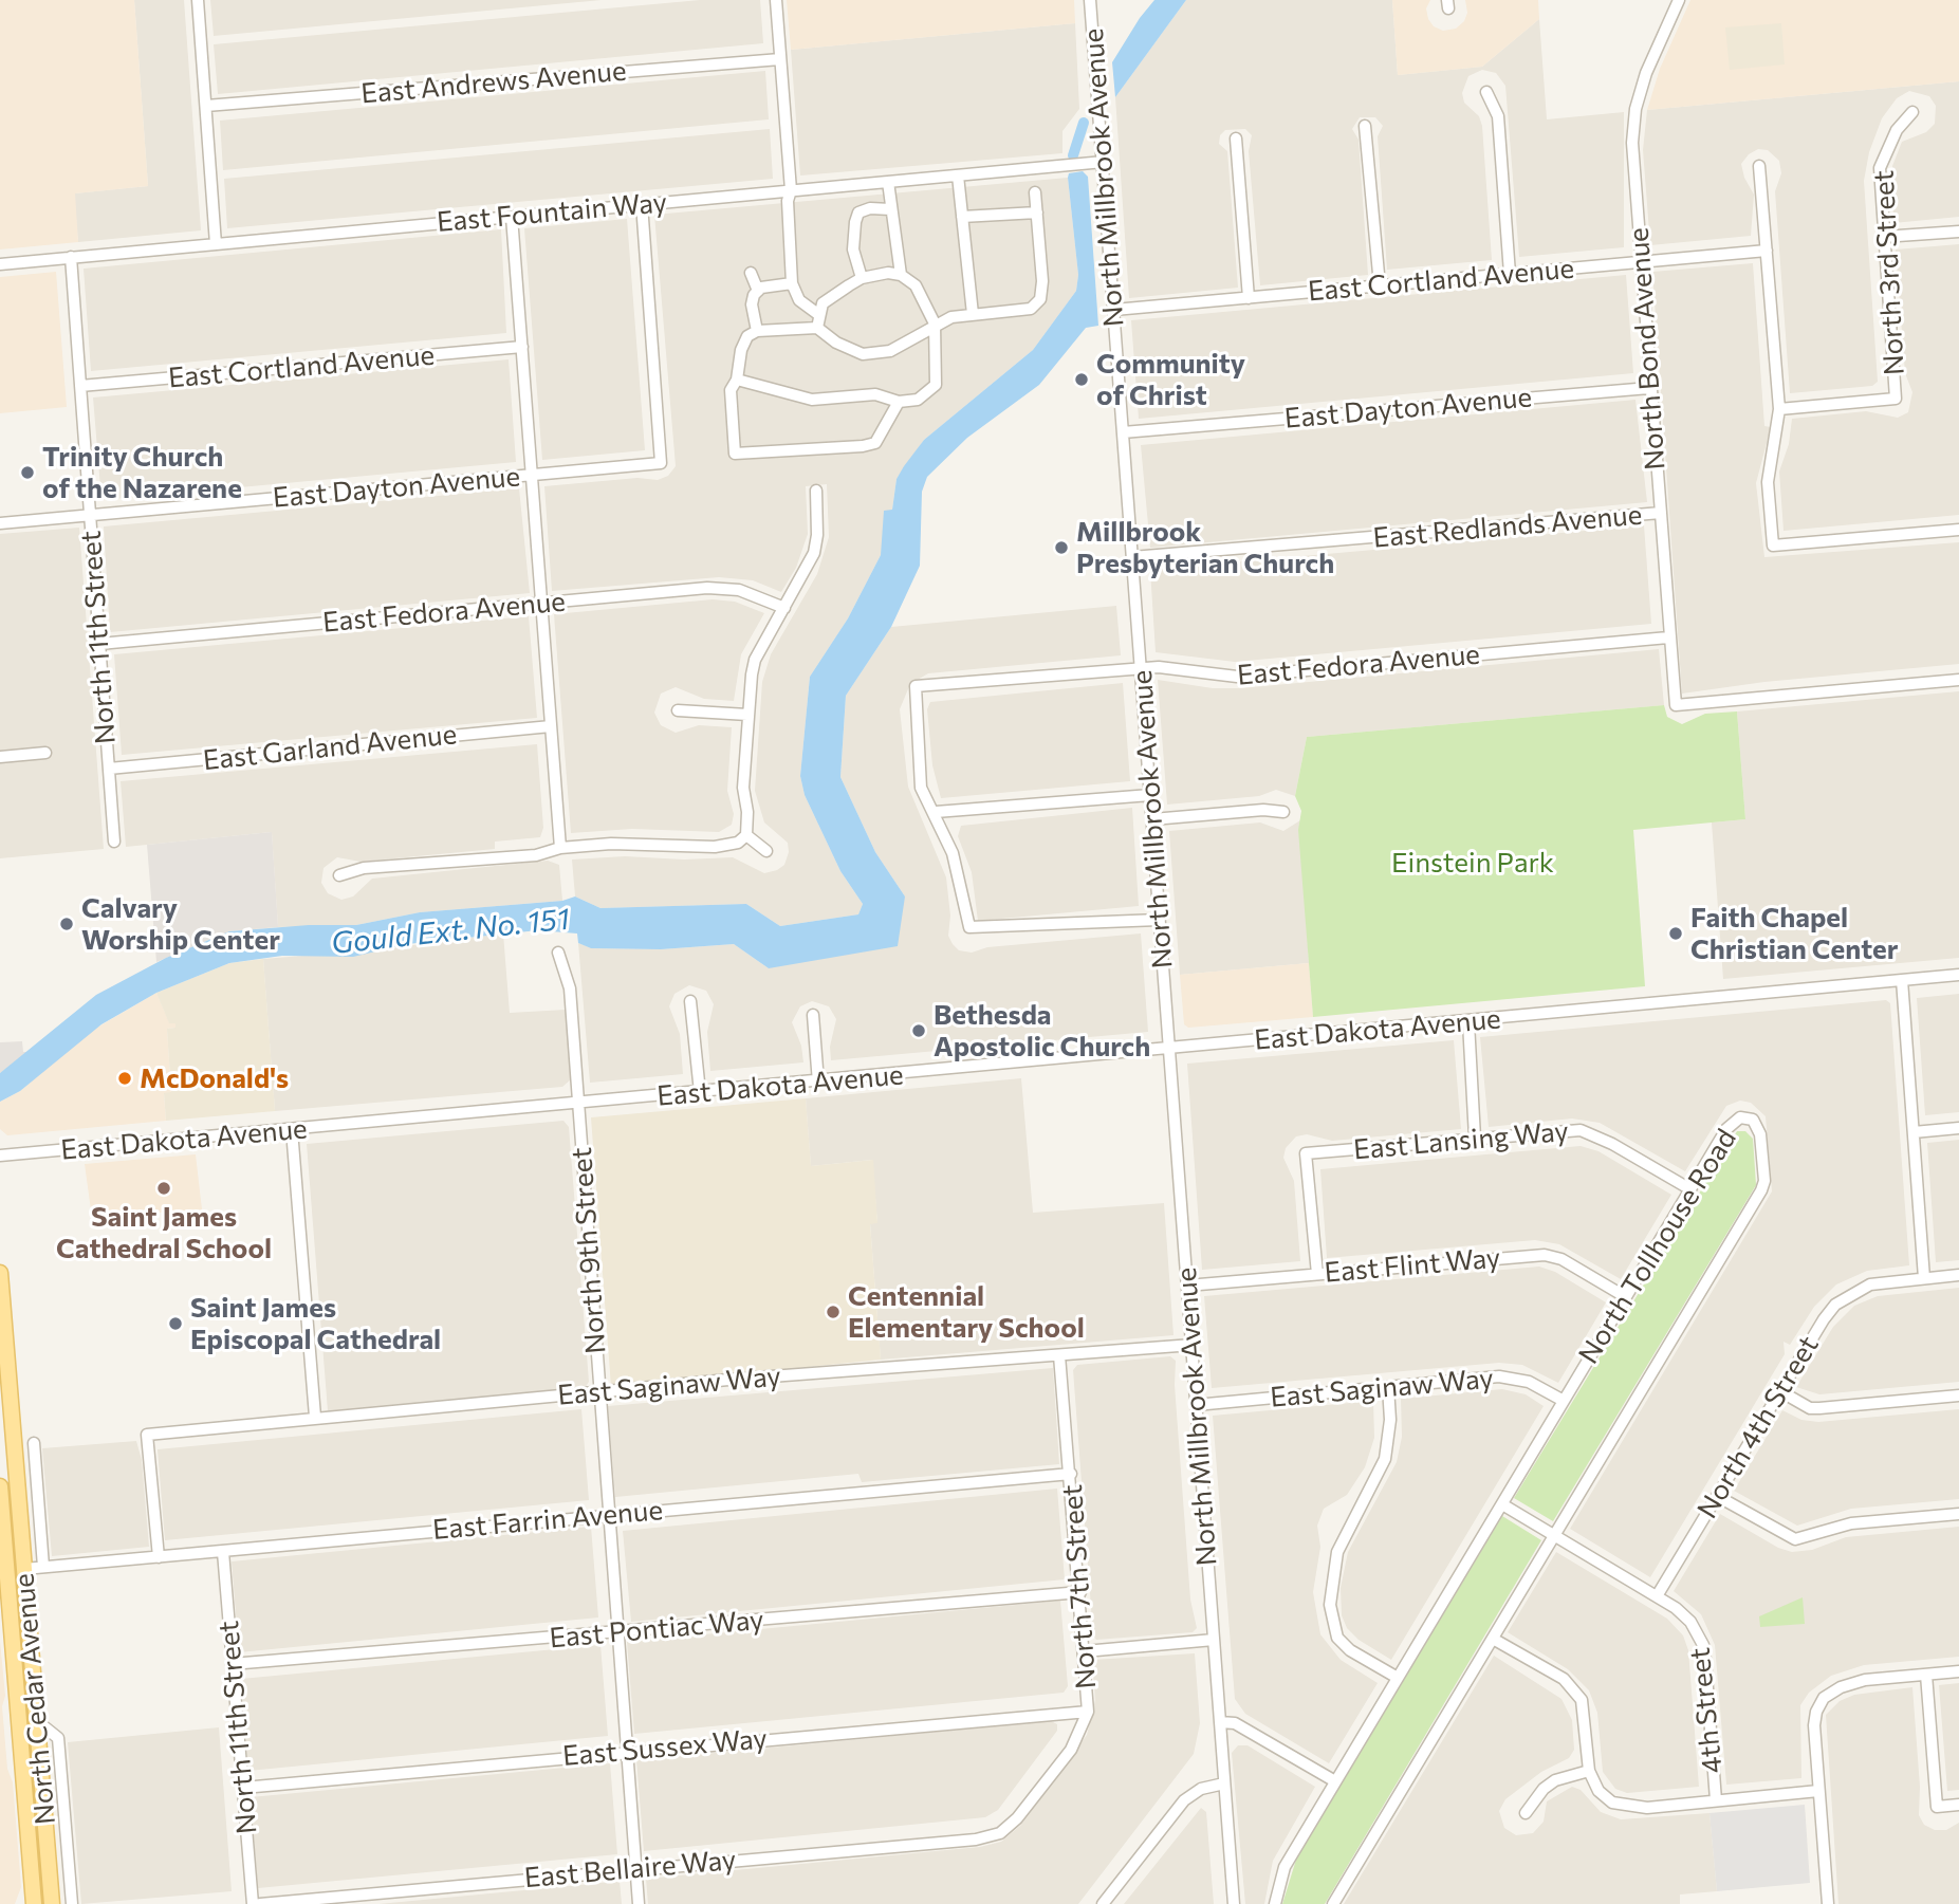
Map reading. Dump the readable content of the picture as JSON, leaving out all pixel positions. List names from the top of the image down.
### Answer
{
  "streets": {
    "main road": ["North Cedar Avenue"],
    "street": [
      "East Andrews Avenue",
      "North Millbrook Avenue",
      "East Fountain Way",
      "North 3rd Street",
      "East Cortland Avenue",
      "North Bond Avenue",
      "East Dayton Avenue",
      "East Redlands Avenue",
      "East Fedora Avenue",
      "North 11th Street",
      "East Garland Avenue",
      "East Dakota Avenue",
      "East Lansing Way",
      "North Tollhouse Road",
      "North 9th Street",
      "East Flint Way",
      "East Saginaw Way",
      "North 4th Street",
      "East Farrin Avenue",
      "North 7th Street",
      "East Pontiac Way",
      "4th Street",
      "East Sussex Way",
      "East Bellaire Way"
    ]
  },
  "crossings": [
    ["North Millbrook Avenue", "East Fountain Way"],
    ["North Millbrook Avenue", "East Cortland Avenue"],
    ["North Millbrook Avenue", "East Dayton Avenue"],
    ["North Millbrook Avenue", "East Redlands Avenue"],
    ["North Millbrook Avenue", "East Fedora Avenue"],
    ["North Millbrook Avenue", "East Dakota Avenue"],
    ["North Millbrook Avenue", "East Flint Way"],
    ["North Millbrook Avenue", "East Saginaw Way"],
    ["East Fountain Way", "East Dayton Avenue"],
    ["East Fountain Way", "North 11th Street"],
    ["East Cortland Avenue", "North Bond Avenue"],
    ["East Cortland Avenue", "North 11th Street"],
    ["North Bond Avenue", "East Dayton Avenue"],
    ["North Bond Avenue", "East Redlands Avenue"],
    ["North Bond Avenue", "East Fedora Avenue"],
    ["East Dayton Avenue", "North 11th Street"],
    ["East Fedora Avenue", "North 11th Street"],
    ["North 11th Street", "East Garland Avenue"],
    ["North 11th Street", "East Farrin Avenue"],
    ["North 11th Street", "East Pontiac Way"],
    ["North 11th Street", "East Sussex Way"],
    ["East Dakota Avenue", "North 9th Street"],
    ["East Lansing Way", "North Tollhouse Road"],
    ["East Lansing Way", "East Flint Way"],
    ["North Tollhouse Road", "East Flint Way"],
    ["North Tollhouse Road", "East Saginaw Way"],
    ["North 9th Street", "East Saginaw Way"],
    ["North 9th Street", "East Farrin Avenue"],
    ["North 9th Street", "East Pontiac Way"],
    ["North 9th Street", "East Sussex Way"],
    ["North 9th Street", "East Bellaire Way"],
    ["East Saginaw Way", "East Farrin Avenue"],
    ["East Saginaw Way", "North 7th Street"],
    ["North 4th Street", "4th Street"],
    ["East Farrin Avenue", "North 7th Street"],
    ["East Farrin Avenue", "North Cedar Avenue"],
    ["North 7th Street", "East Pontiac Way"],
    ["North 7th Street", "East Sussex Way"],
    ["North 7th Street", "East Bellaire Way"]
  ],
  "water": ["Gould Ext. No. 151"],
  "parks": ["Einstein Park"],
  "places": [
    "Community of Christ",
    "Trinity Church of the Nazarene",
    "Millbrook Presbyterian Church",
    "Calvary Worship Center",
    "Faith Chapel Christian Center",
    "Bethesda Apostolic Church",
    "McDonald's",
    "Saint James Cathedral School",
    "Centennial Elementary School",
    "Saint James Episcopal Cathedral"
  ]
}
